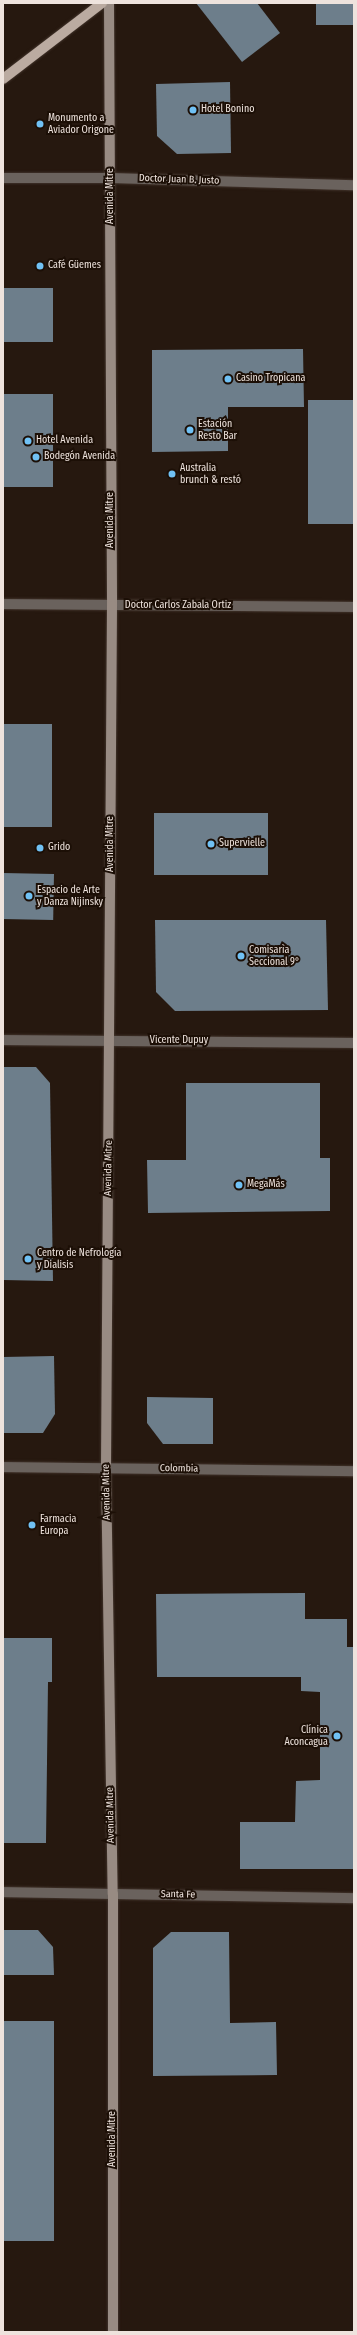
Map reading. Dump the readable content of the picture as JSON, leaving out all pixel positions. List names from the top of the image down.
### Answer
{
  "streets": {
    "main road": ["Avenida Mitre"],
    "street": [
      "Doctor Juan B. Justo",
      "Doctor Carlos Zabala Ortiz",
      "Vicente Dupuy",
      "Colombia",
      "Santa Fe"
    ]
  },
  "crossings": [
    ["Doctor Juan B. Justo", "Avenida Mitre"],
    ["Avenida Mitre", "Doctor Carlos Zabala Ortiz"],
    ["Avenida Mitre", "Vicente Dupuy"],
    ["Avenida Mitre", "Colombia"],
    ["Avenida Mitre", "Santa Fe"]
  ],
  "places": [
    "Hotel Bonino",
    "Monumento a Aviador Origone",
    "Café Güemes",
    "Casino Tropicana",
    "Estación Resto Bar",
    "Hotel Avenida",
    "Bodegón Avenida",
    "Australia brunch & restó",
    "Supervielle",
    "Grido",
    "Espacio de Arte y Danza Nijinsky",
    "Comisarìa Seccional 9°",
    "MegaMás",
    "Centro de Nefrología y Dialisis",
    "Farmacia Europa",
    "Clínica Aconcagua"
  ]
}
